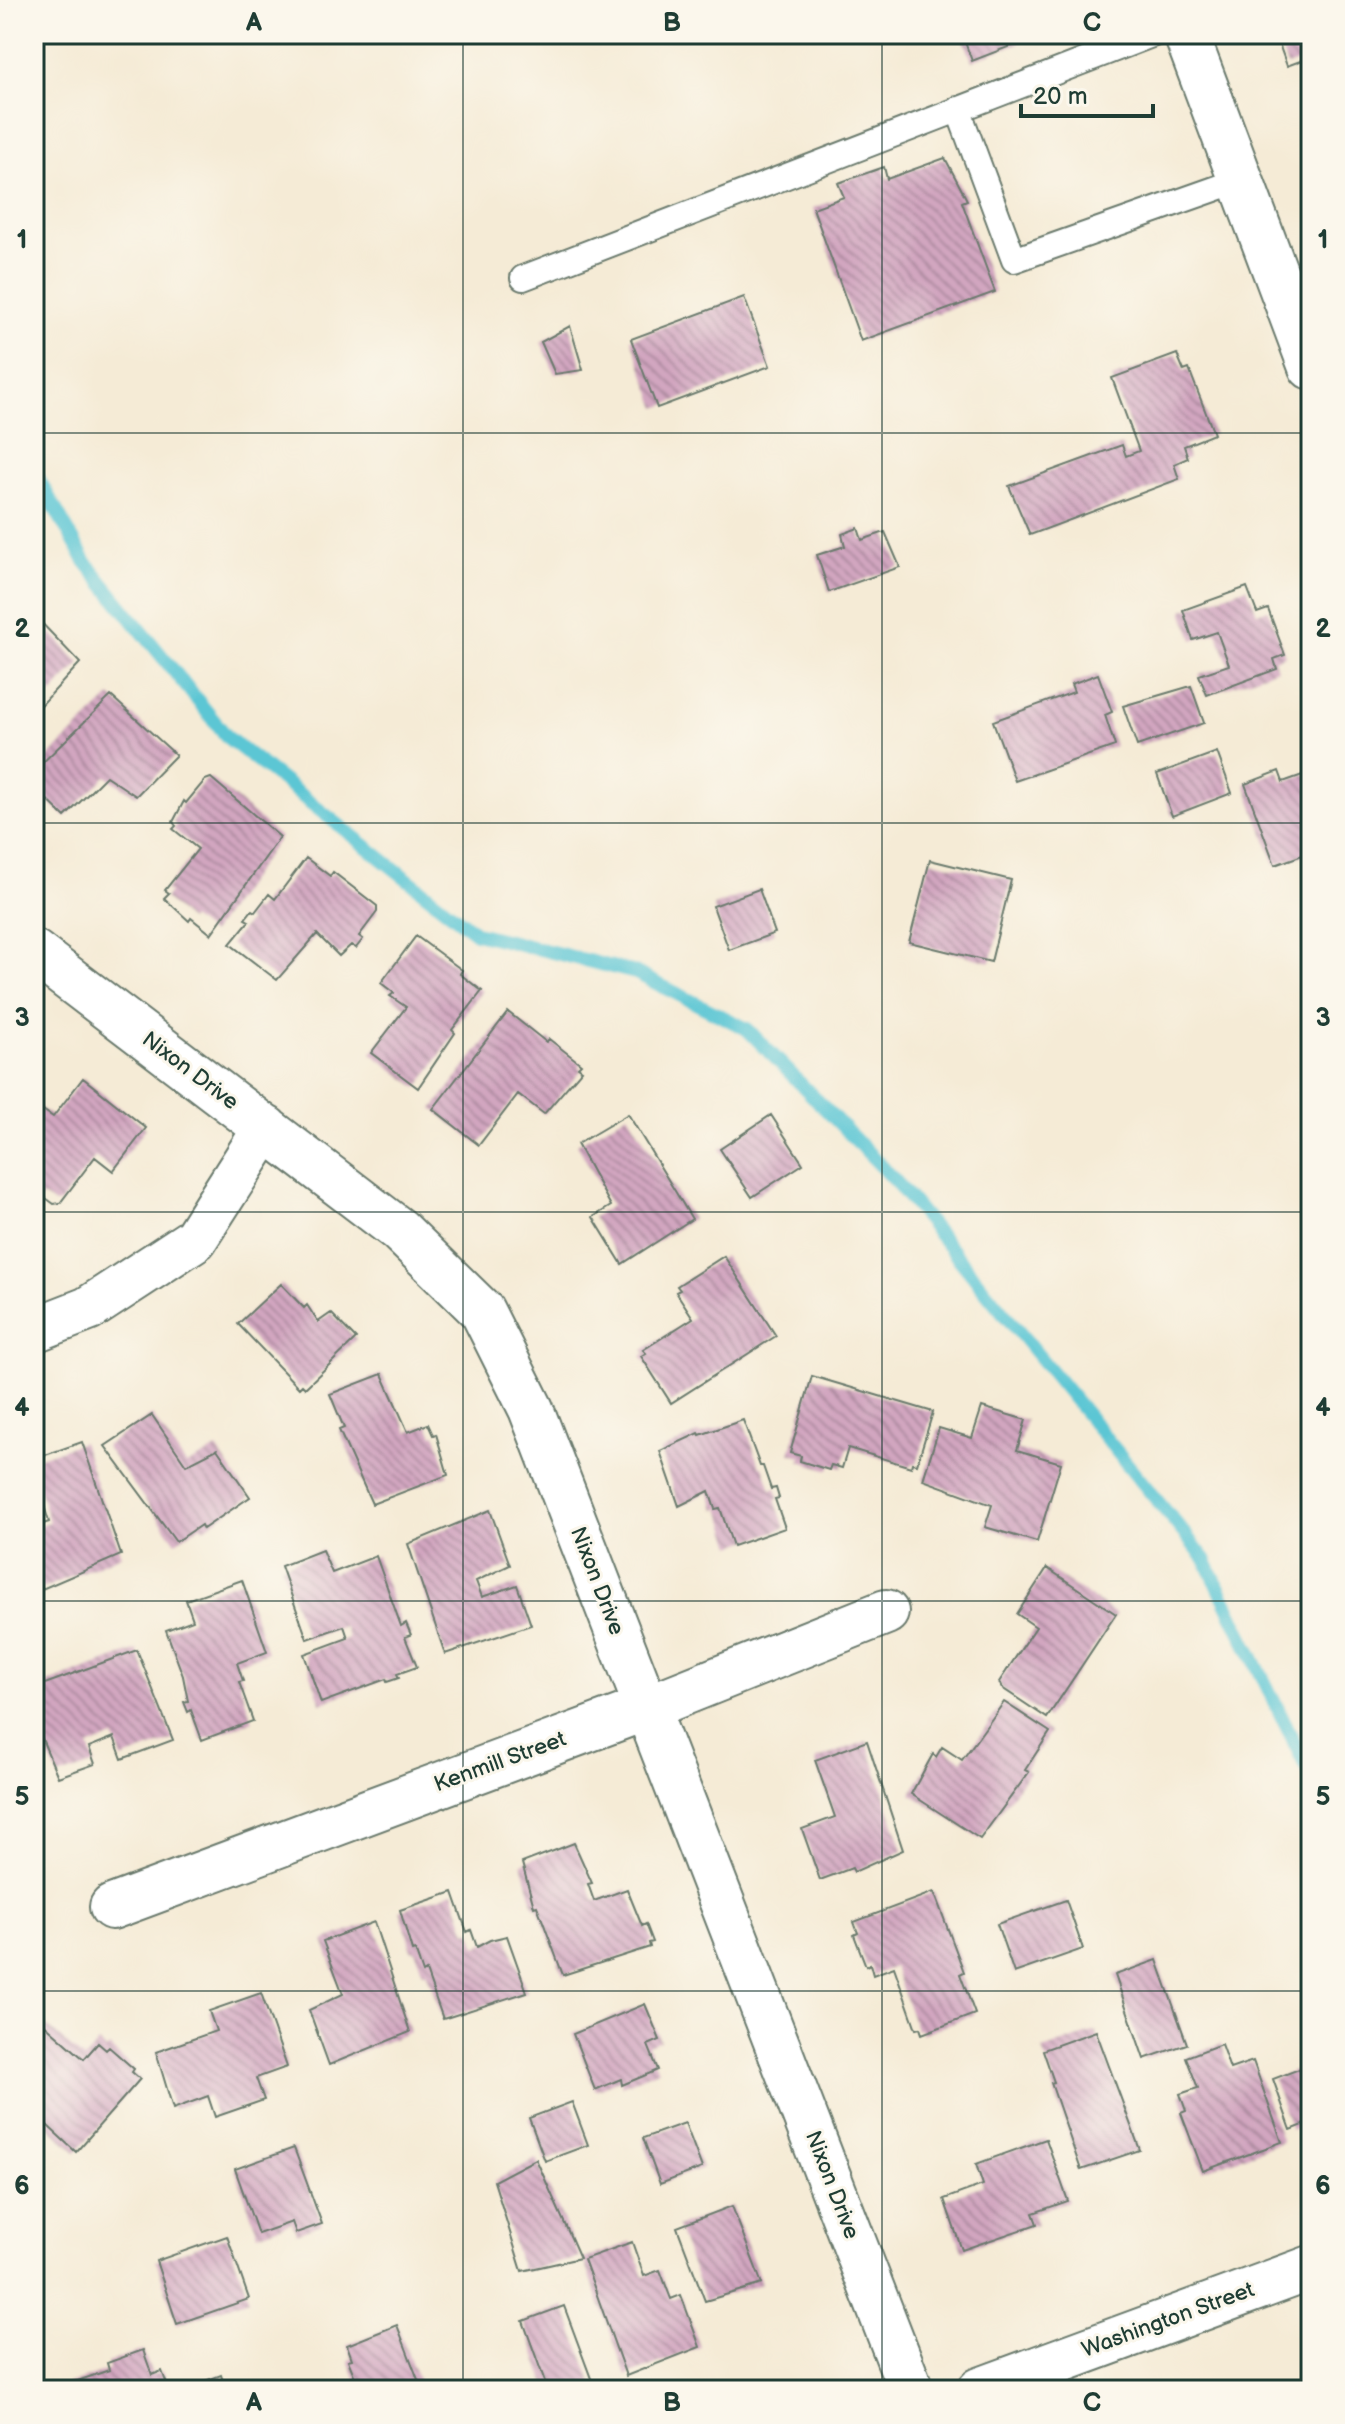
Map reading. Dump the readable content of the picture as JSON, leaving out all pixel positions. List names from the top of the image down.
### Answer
{
  "streets": {
    "street": ["Nixon Drive", "Kenmill Street", "Washington Street"]
  },
  "crossings": [
    ["Nixon Drive", "Kenmill Street"]
  ],
  "scale_bar": "20 m",
  "grid": {
    "columns": ["A", "B", "C"],
    "rows": [
      "1",
      "2",
      "3",
      "4",
      "5",
      "6"
    ]
  }
}
